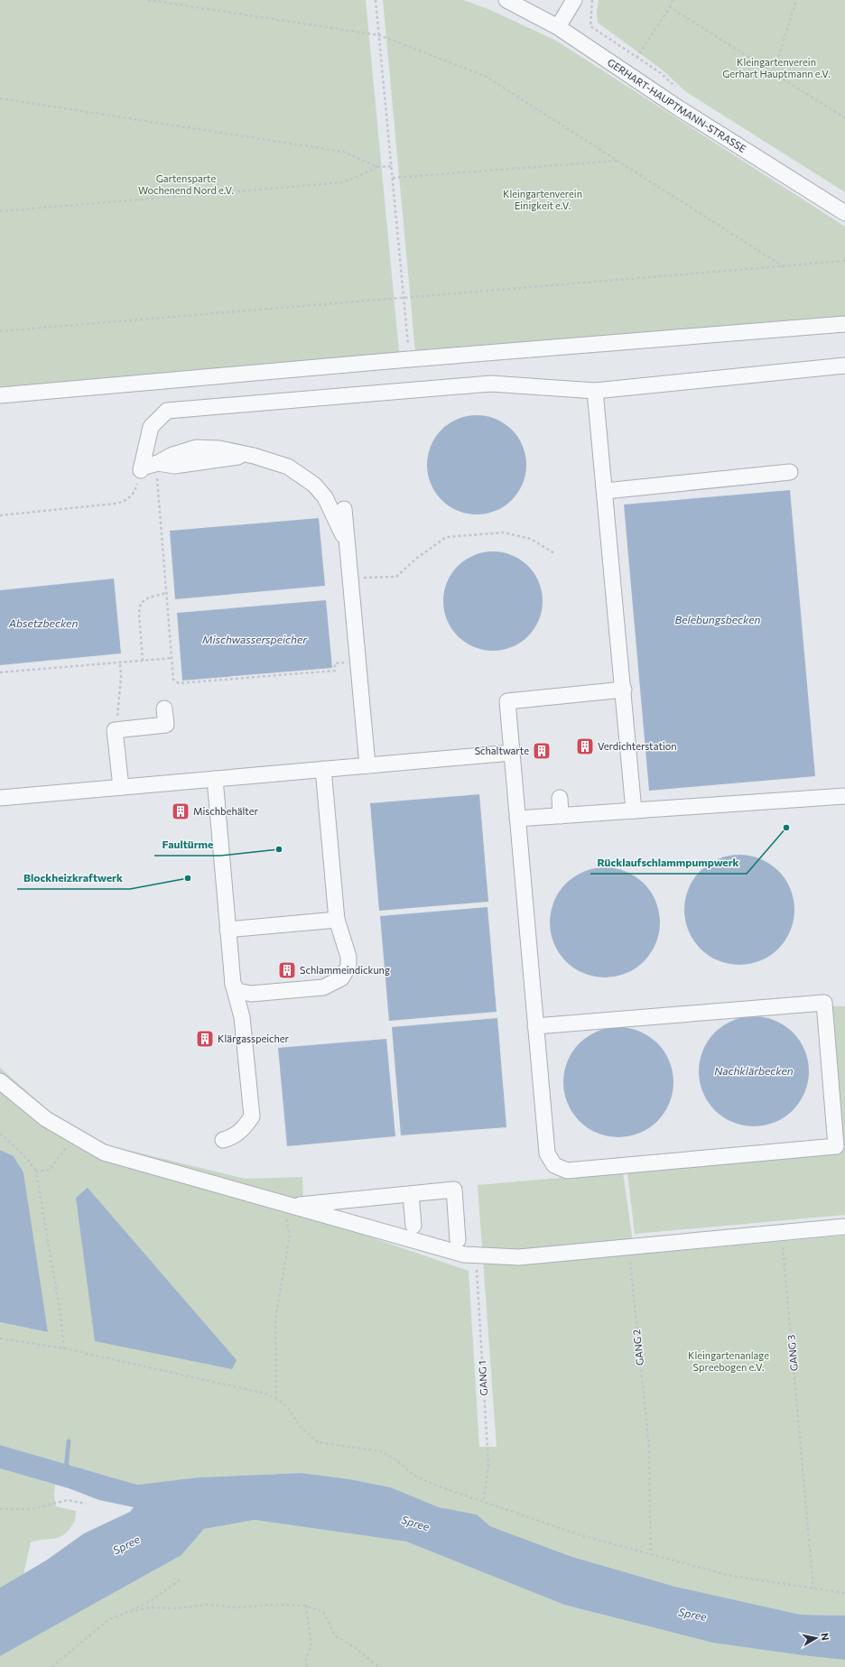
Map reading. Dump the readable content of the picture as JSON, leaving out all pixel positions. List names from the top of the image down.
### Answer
{
  "streets": {
    "street": ["GERHART-HAUPTMANN-STRASSE"],
    "path": ["GANG 2", "GANG 3", "GANG 1"]
  },
  "water": [
    "Belebungsbecken",
    "Absetzbecken",
    "Mischwasserspeicher",
    "Nachklärbecken",
    "Spree"
  ],
  "parks": [
    "Kleingartenverein Gerhart Hauptmann e.V.",
    "Gartensparte Wochenend Nord e.V.",
    "Kleingartenverein Einigkeit e.V.",
    "Kleingartenanlage Spreebogen e.V."
  ],
  "places": {
    "building": [
      "Verdichterstation",
      "Schaltwarte",
      "Mischbehälter",
      "Schlammeindickung",
      "Klärgasspeicher"
    ],
    "other": ["Rücklaufschlammpumpwerk", "Faultürme", "Blockheizkraftwerk"]
  },
  "north": "right"
}
